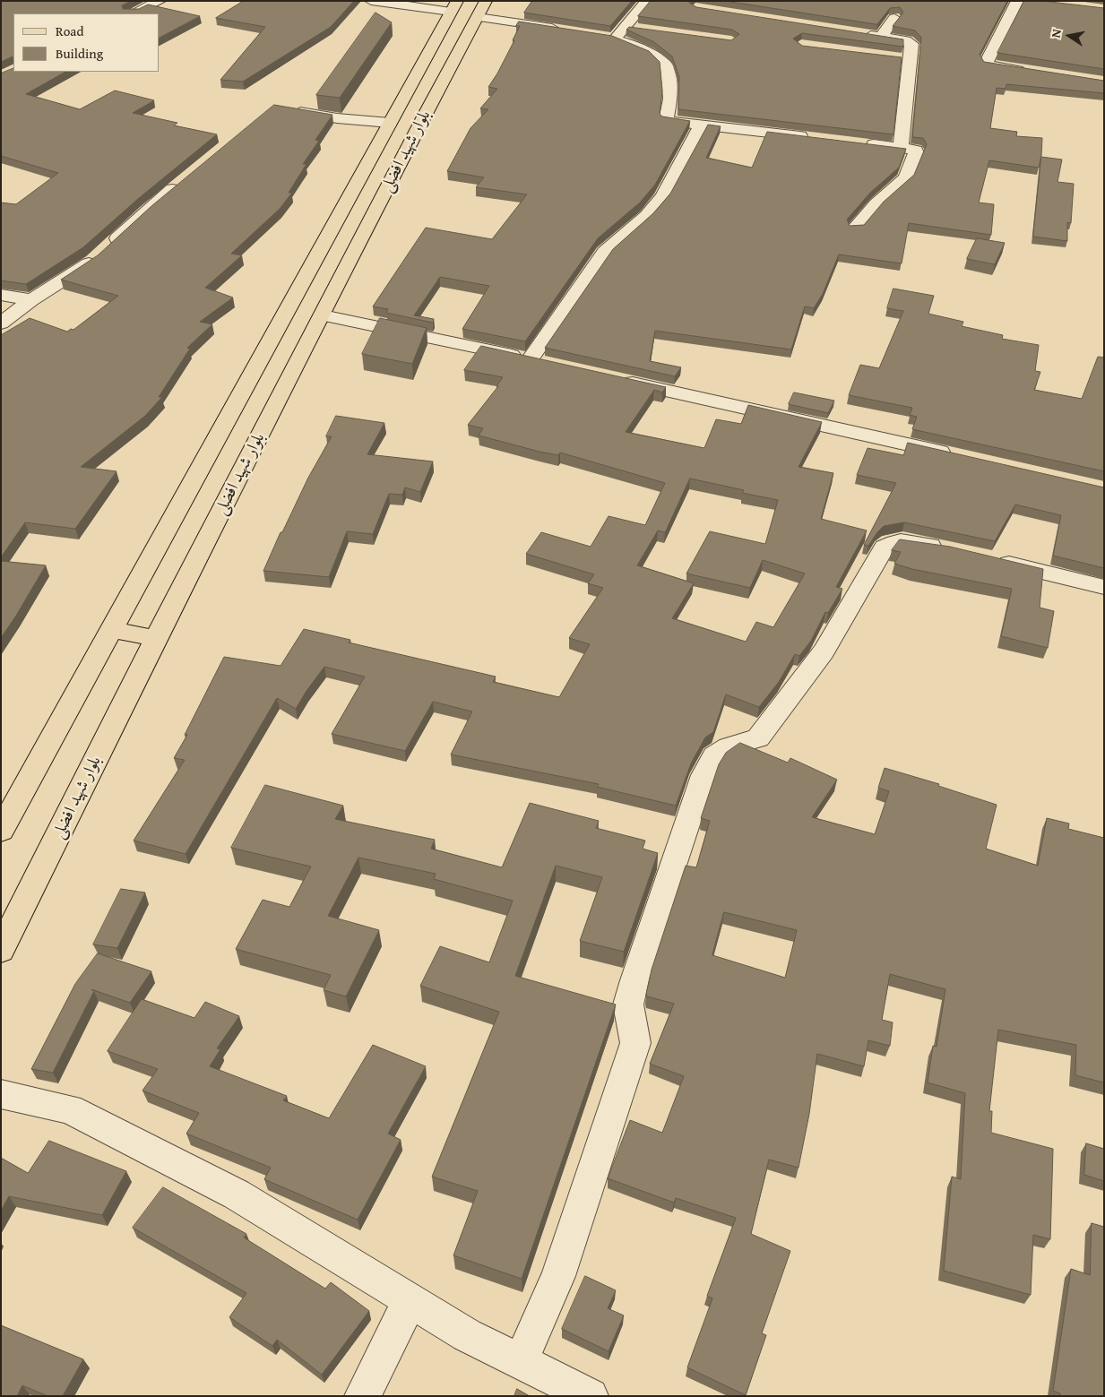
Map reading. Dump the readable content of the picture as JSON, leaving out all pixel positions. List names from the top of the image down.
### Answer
{
  "streets": {
    "main road": ["بلوار شهید افضلی"]
  },
  "legend": ["Road", "Building"],
  "north": "left"
}
